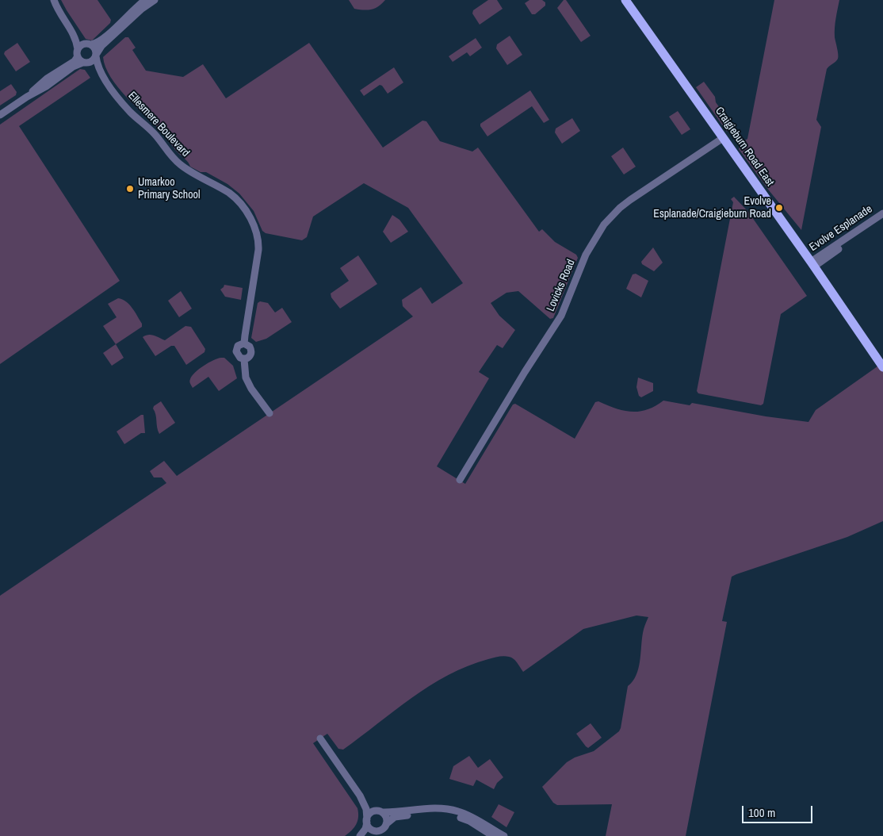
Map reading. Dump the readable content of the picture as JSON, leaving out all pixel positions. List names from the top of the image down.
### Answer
{
  "streets": {
    "main road": ["Craigieburn Road East"],
    "street": ["Ellesmere Boulevard", "Evolve Esplanade", "Lovicks Road"]
  },
  "crossings": [
    ["Craigieburn Road East", "Evolve Esplanade"],
    ["Craigieburn Road East", "Lovicks Road"]
  ],
  "places": ["Umarkoo Primary School", "Evolve Esplanade/Craigieburn Road"],
  "scale_bar": "100 m"
}
